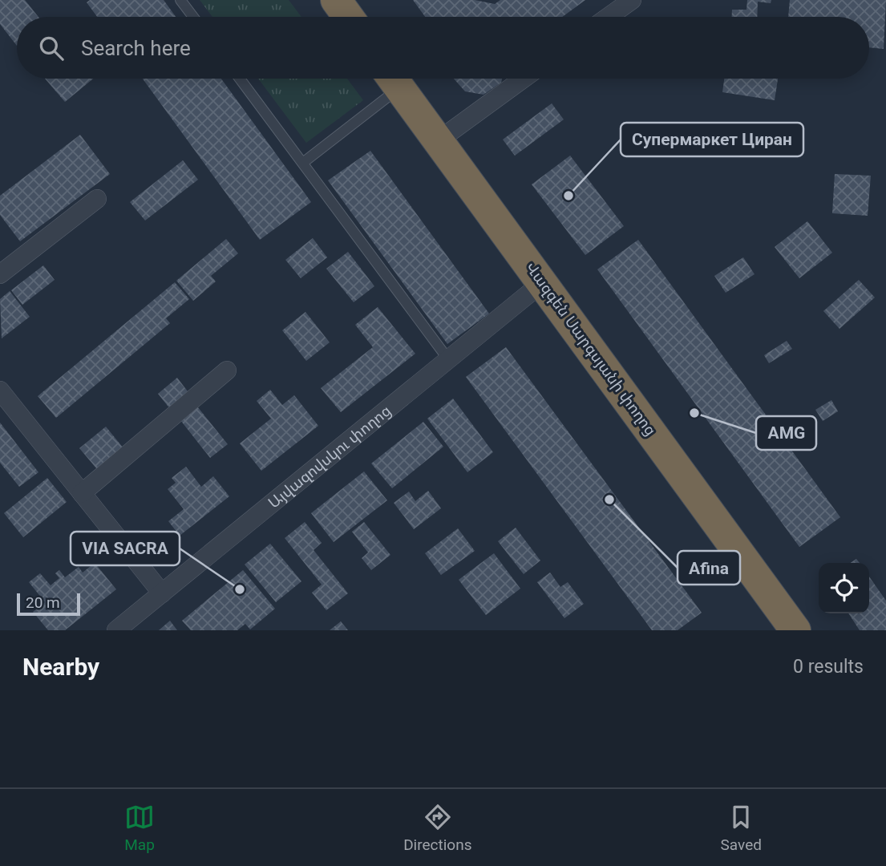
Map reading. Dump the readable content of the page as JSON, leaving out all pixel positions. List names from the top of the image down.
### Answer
{
  "streets": {
    "highway": ["Վազգեն Սարգսյանի փողոց"],
    "street": ["Այվազովսկու փողոց"]
  },
  "crossings": [
    ["Վազգեն Սարգսյանի փողոց", "Այվազովսկու փողոց"]
  ],
  "places": [
    "Супермаркет Циран",
    "AMG",
    "Afina",
    "VIA SACRA"
  ],
  "scale_bar": "20 m",
  "page": {
    "search": "Search here",
    "scale": "20 m",
    "heading": ["Nearby", "0 results"],
    "nav": ["Map", "Directions", "Saved"]
  }
}
